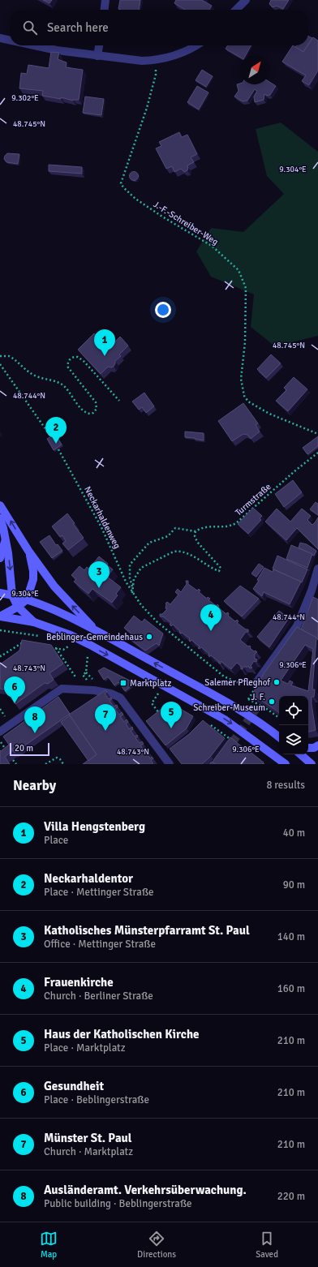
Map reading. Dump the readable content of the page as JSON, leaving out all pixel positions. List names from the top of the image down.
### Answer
{
  "streets": {
    "path": ["J.-F.-Schreiber-Weg", "Turmstraße", "Neckarhaldenweg"]
  },
  "places": {
    "other": ["Beblinger-Gemeindehaus", "Salemer Pfleghof", "J. F. Schreiber-Museum"],
    "transit": ["Marktplatz"]
  },
  "scale_bar": "20 m",
  "north": "top right",
  "page": {
    "search": "Search here",
    "pins": [
      "1",
      "2",
      "3",
      "4",
      "6",
      "5",
      "7",
      "8"
    ],
    "scale": "20 m",
    "heading": ["Nearby", "8 results"],
    "list": [
      {
        "mark": "1",
        "name": "Villa Hengstenberg",
        "note": "Place",
        "value": "40 m"
      },
      {
        "mark": "2",
        "name": "Neckarhaldentor",
        "note": "Place · Mettinger Straße",
        "value": "90 m"
      },
      {
        "mark": "3",
        "name": "Katholisches Münsterpfarramt St. Paul",
        "note": "Office · Mettinger Straße",
        "value": "140 m"
      },
      {
        "mark": "4",
        "name": "Frauenkirche",
        "note": "Church · Berliner Straße",
        "value": "160 m"
      },
      {
        "mark": "5",
        "name": "Haus der Katholischen Kirche",
        "note": "Place · Marktplatz",
        "value": "210 m"
      },
      {
        "mark": "6",
        "name": "Gesundheit",
        "note": "Place · Beblingerstraße",
        "value": "210 m"
      },
      {
        "mark": "7",
        "name": "Münster St. Paul",
        "note": "Church · Marktplatz",
        "value": "210 m"
      },
      {
        "mark": "8",
        "name": "Ausländeramt. Verkehrsüberwachung.",
        "note": "Public building · Beblingerstraße",
        "value": "220 m"
      }
    ],
    "nav": ["Map", "Directions", "Saved"]
  },
  "coordinates": [
    "9.302°E",
    "48.745°N",
    "9.304°E",
    "48.744°N",
    "9.306°E",
    "48.743°N"
  ]
}
